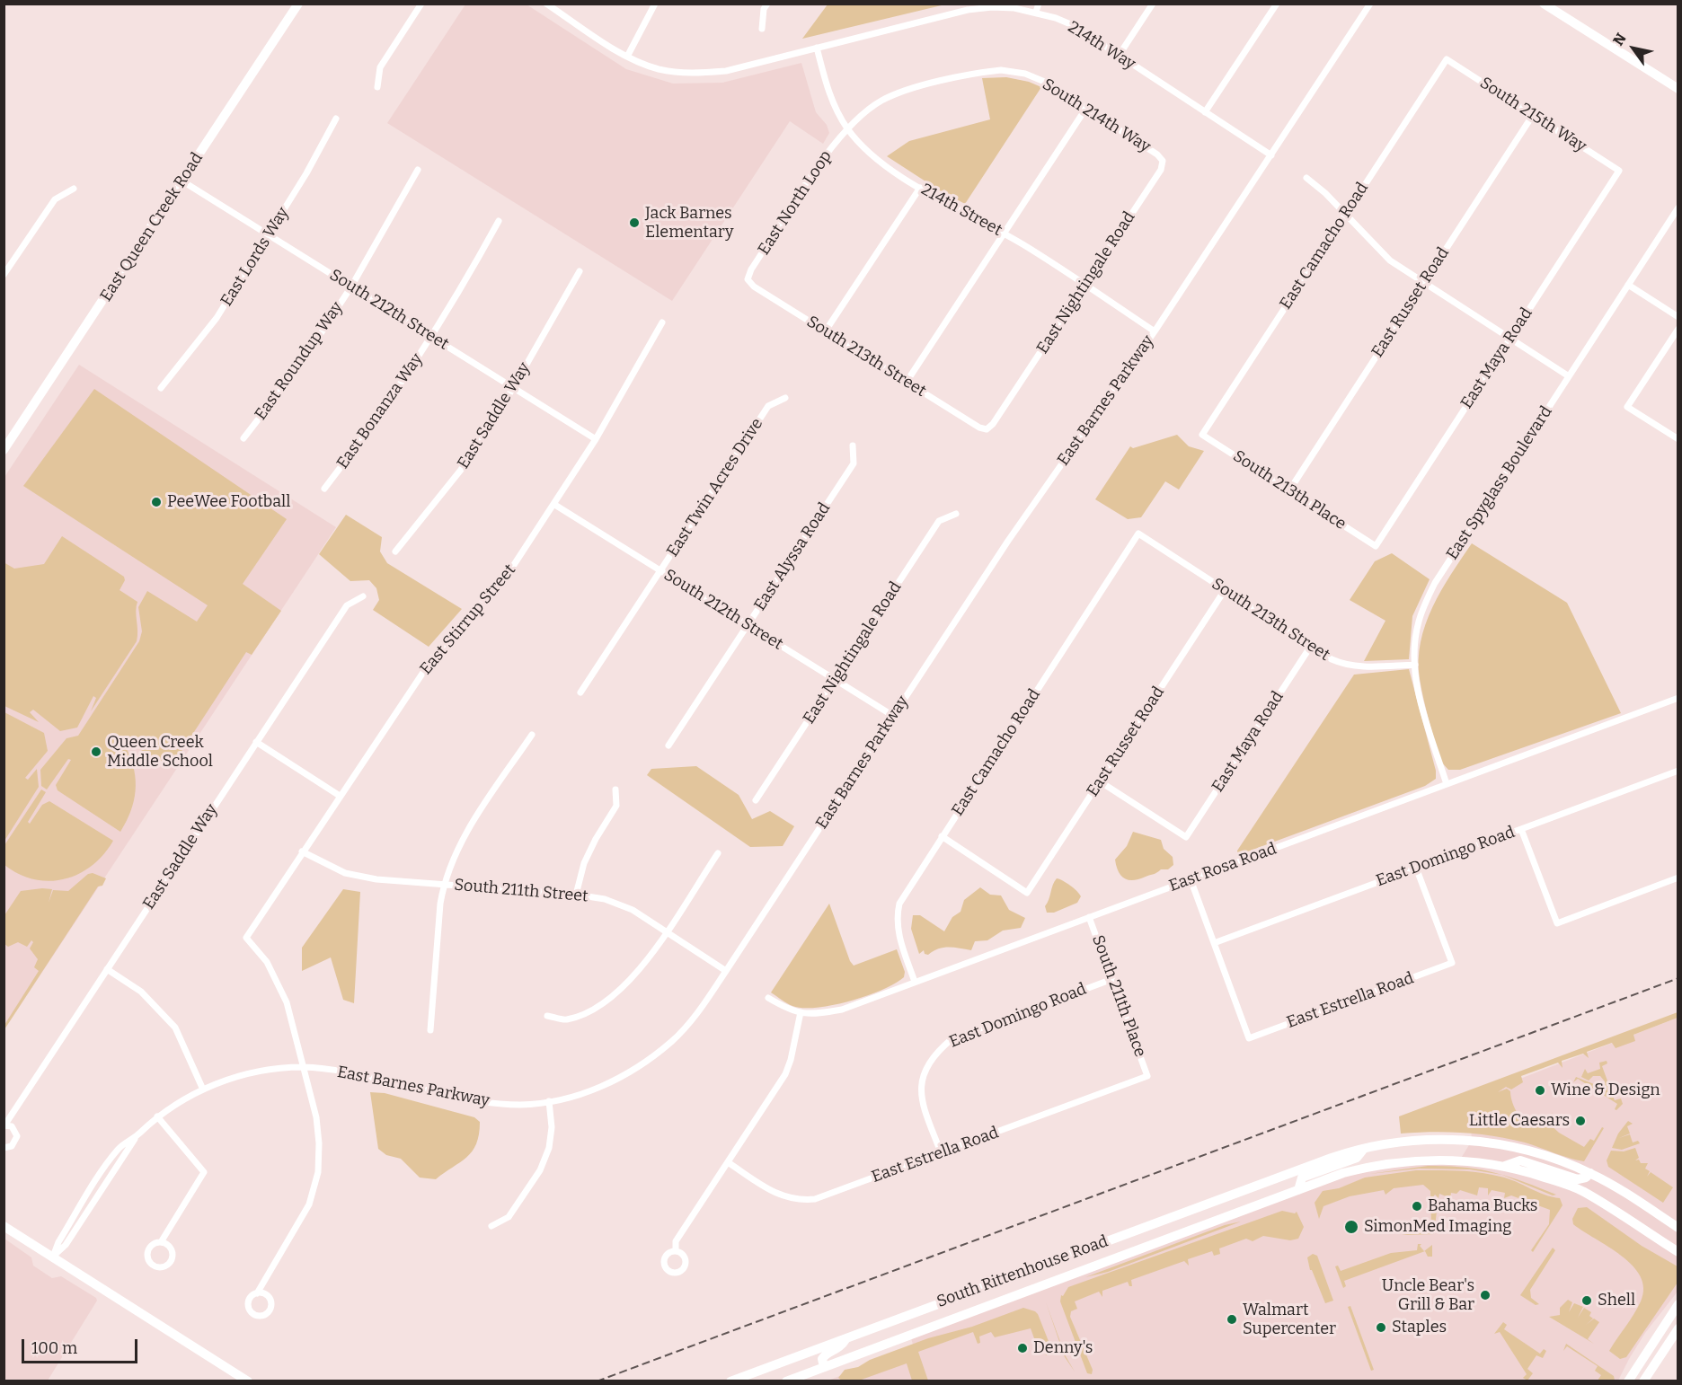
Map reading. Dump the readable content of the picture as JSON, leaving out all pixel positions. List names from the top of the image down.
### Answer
{
  "streets": {
    "main road": ["East Queen Creek Road", "South Rittenhouse Road"],
    "street": [
      "214th Way",
      "South 215th Way",
      "South 214th Way",
      "East North Loop",
      "214th Street",
      "East Camacho Road",
      "East Lords Way",
      "East Nightingale Road",
      "East Russet Road",
      "South 212th Street",
      "South 213th Street",
      "East Maya Road",
      "East Roundup Way",
      "East Barnes Parkway",
      "East Bonanza Way",
      "East Saddle Way",
      "East Spyglass Boulevard",
      "East Twin Acres Drive",
      "South 213th Place",
      "East Alyssa Road",
      "East Stirrup Street",
      "East Domingo Road",
      "East Rosa Road",
      "South 211th Street",
      "South 211th Place",
      "East Estrella Road"
    ]
  },
  "crossings": [
    ["214th Way", "214th Street"],
    ["214th Way", "East Barnes Parkway"],
    ["South 215th Way", "East Camacho Road"],
    ["South 215th Way", "East Russet Road"],
    ["South 215th Way", "East Maya Road"],
    ["South 214th Way", "East North Loop"],
    ["South 214th Way", "214th Street"],
    ["South 214th Way", "East Nightingale Road"],
    ["East North Loop", "214th Street"],
    ["East North Loop", "South 213th Street"],
    ["214th Street", "East Nightingale Road"],
    ["214th Street", "East Barnes Parkway"],
    ["East Queen Creek Road", "South 212th Street"],
    ["East Camacho Road", "East Russet Road"],
    ["East Camacho Road", "South 213th Street"],
    ["East Camacho Road", "South 213th Place"],
    ["East Camacho Road", "East Rosa Road"],
    ["East Lords Way", "South 212th Street"],
    ["East Nightingale Road", "South 212th Street"],
    ["East Nightingale Road", "South 213th Street"],
    ["East Russet Road", "South 213th Street"],
    ["East Russet Road", "East Maya Road"],
    ["East Russet Road", "South 213th Place"],
    ["South 212th Street", "East Roundup Way"],
    ["South 212th Street", "East Barnes Parkway"],
    ["South 212th Street", "East Bonanza Way"],
    ["South 212th Street", "East Saddle Way"],
    ["South 212th Street", "East Twin Acres Drive"],
    ["South 212th Street", "East Alyssa Road"],
    ["South 212th Street", "East Stirrup Street"],
    ["South 213th Street", "East Maya Road"],
    ["South 213th Street", "East Spyglass Boulevard"],
    ["East Maya Road", "South 213th Place"],
    ["East Barnes Parkway", "East Stirrup Street"],
    ["East Barnes Parkway", "South 211th Street"],
    ["East Spyglass Boulevard", "East Rosa Road"],
    ["East Stirrup Street", "South 211th Street"],
    ["East Domingo Road", "South 211th Place"],
    ["East Domingo Road", "East Estrella Road"],
    ["East Rosa Road", "South 211th Place"],
    ["South 211th Place", "East Estrella Road"]
  ],
  "places": [
    "Jack Barnes Elementary",
    "PeeWee Football",
    "Queen Creek Middle School",
    "Wine & Design",
    "Little Caesars",
    "Bahama Bucks",
    "SimonMed Imaging",
    "Uncle Bear's Grill & Bar",
    "Shell",
    "Walmart Supercenter",
    "Staples",
    "Denny's"
  ],
  "scale_bar": "100 m",
  "north": "top left"
}
